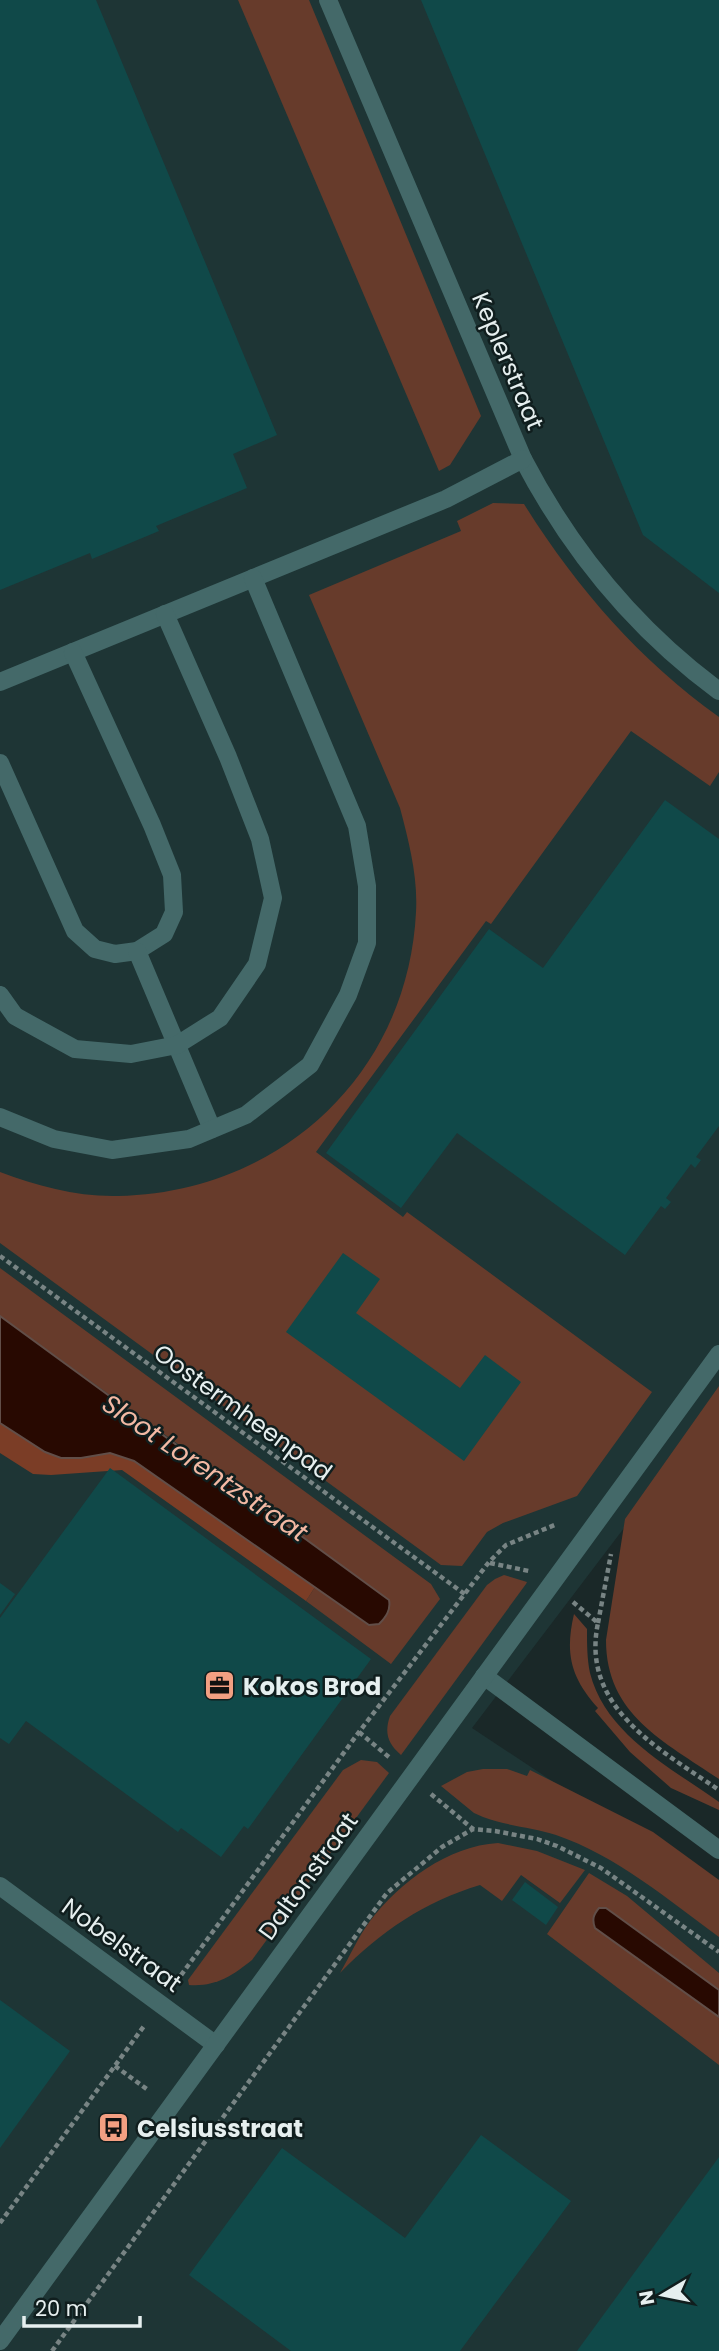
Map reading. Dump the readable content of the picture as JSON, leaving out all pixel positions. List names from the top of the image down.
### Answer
{
  "streets": {
    "street": ["Keplerstraat", "Daltonstraat", "Nobelstraat"],
    "path": ["Oostermheenpad"]
  },
  "crossings": [
    ["Oostermheenpad", "Daltonstraat"],
    ["Daltonstraat", "Nobelstraat"]
  ],
  "water": ["Sloot Lorentzstraat"],
  "places": {
    "office": ["Kokos Brod"],
    "bus stop": ["Celsiusstraat"]
  },
  "scale_bar": "20 m",
  "north": "left"
}
